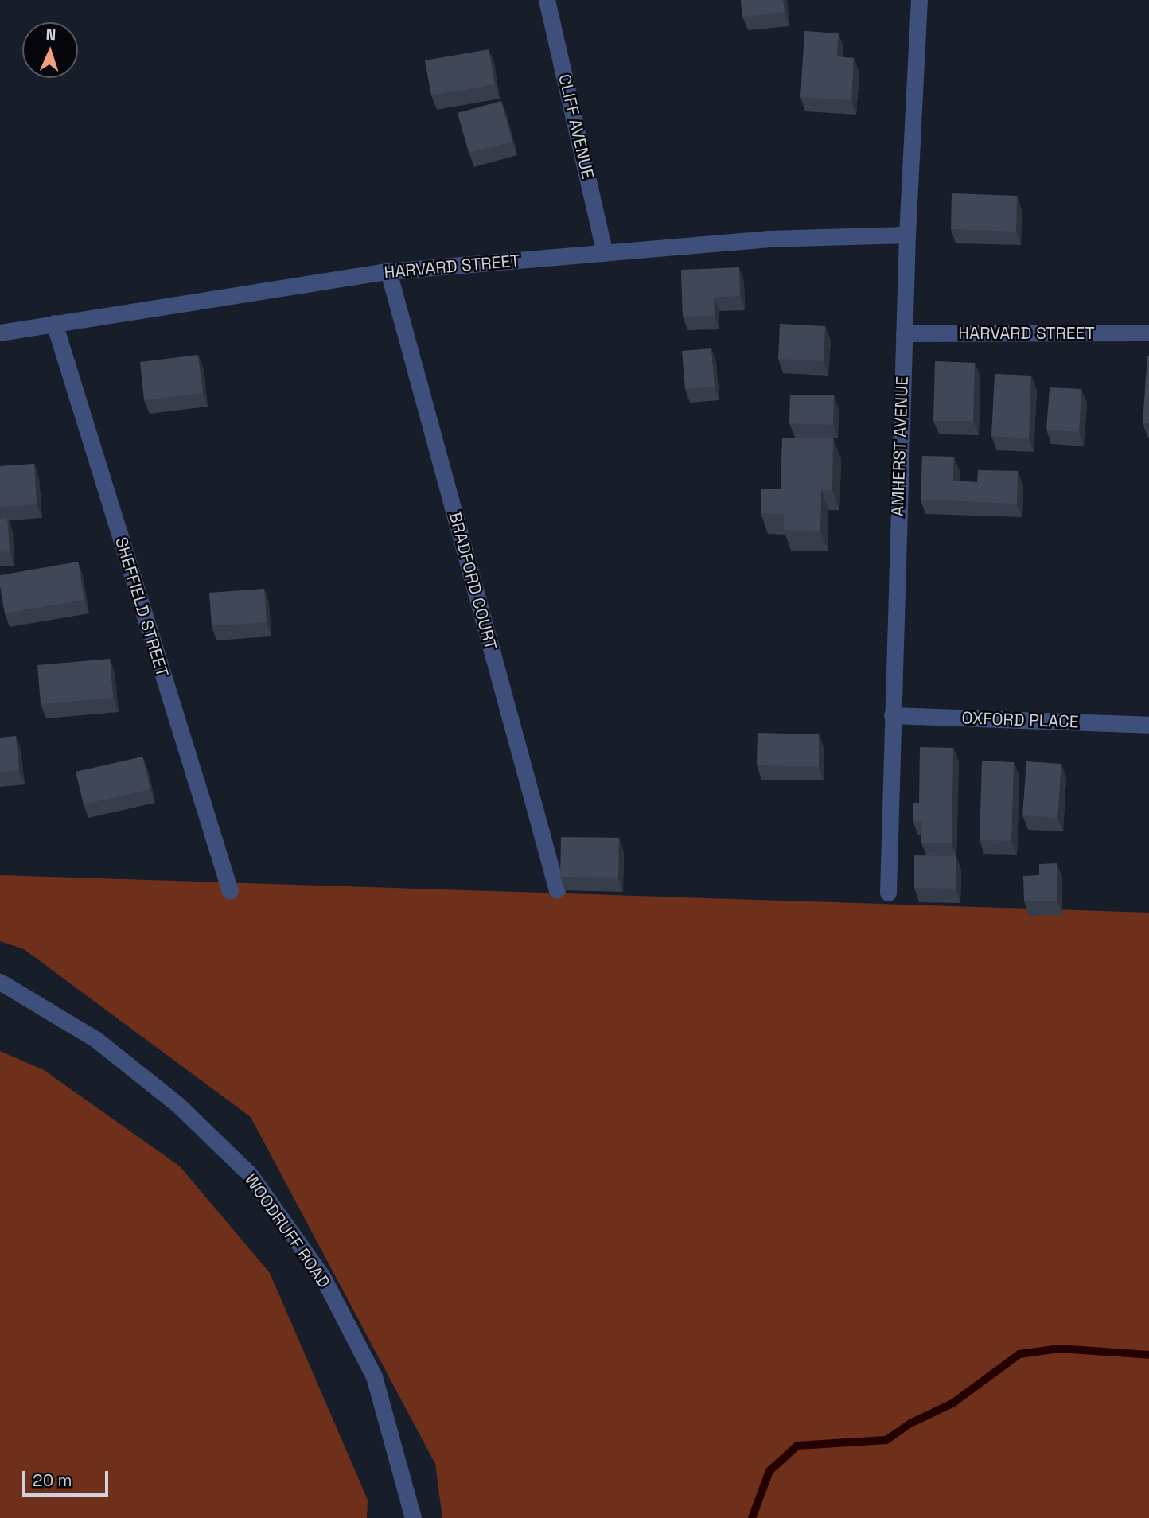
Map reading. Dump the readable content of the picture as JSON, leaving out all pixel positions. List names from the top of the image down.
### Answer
{
  "streets": {
    "street": [
      "CLIFF AVENUE",
      "HARVARD STREET",
      "AMHERST AVENUE",
      "BRADFORD COURT",
      "SHEFFIELD STREET",
      "OXFORD PLACE",
      "WOODRUFF ROAD"
    ]
  },
  "crossings": [
    ["CLIFF AVENUE", "HARVARD STREET"],
    ["HARVARD STREET", "AMHERST AVENUE"],
    ["HARVARD STREET", "BRADFORD COURT"],
    ["HARVARD STREET", "SHEFFIELD STREET"],
    ["AMHERST AVENUE", "OXFORD PLACE"]
  ],
  "scale_bar": "20 m",
  "north": "top"
}
